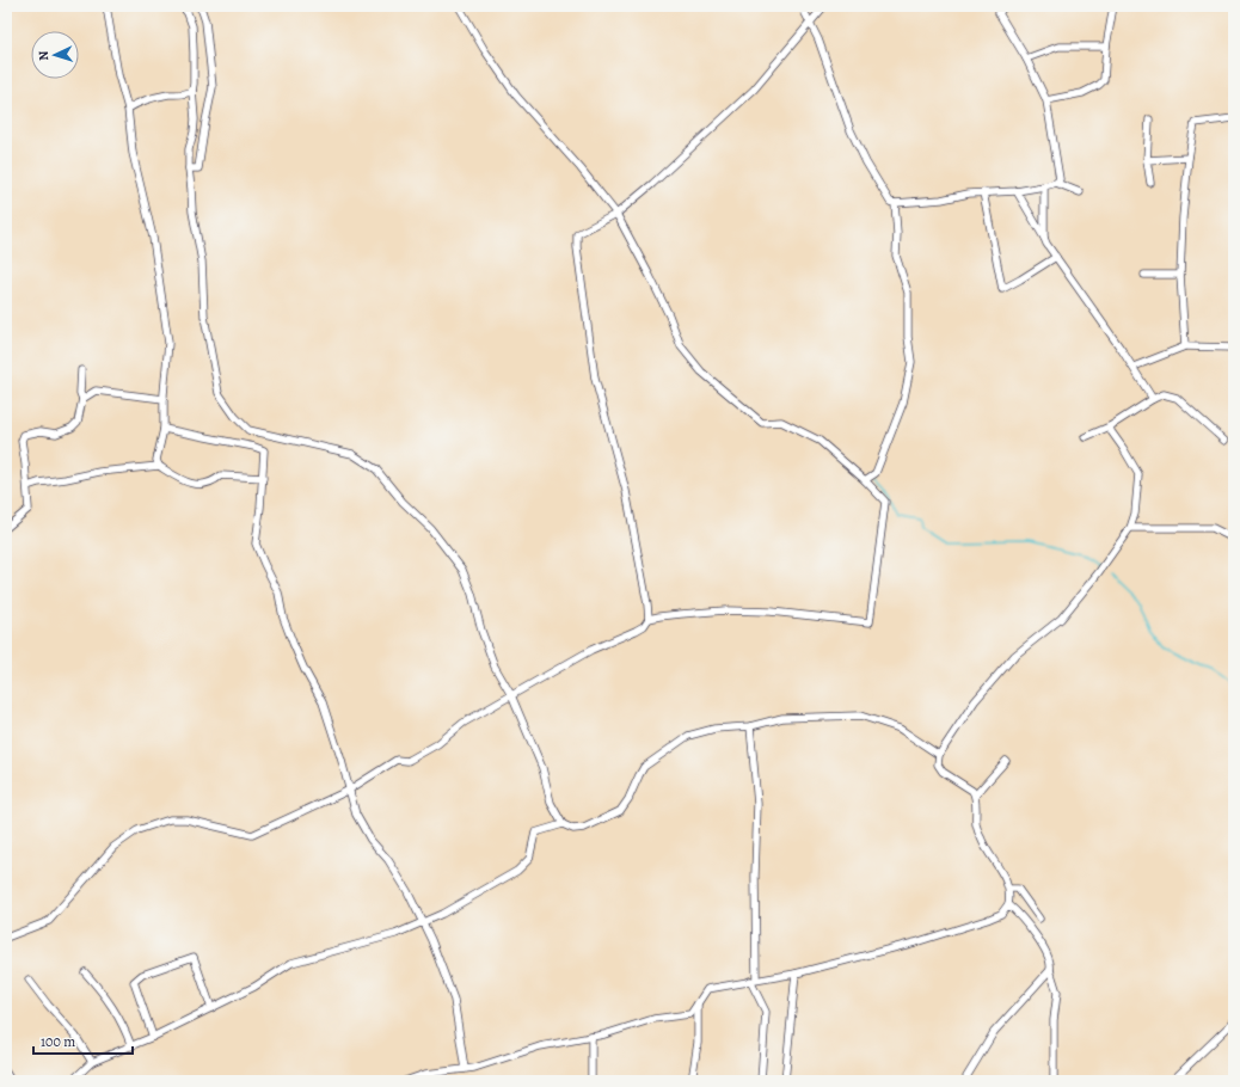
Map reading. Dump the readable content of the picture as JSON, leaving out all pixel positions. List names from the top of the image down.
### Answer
{
  "scale_bar": "100 m",
  "north": "left"
}
